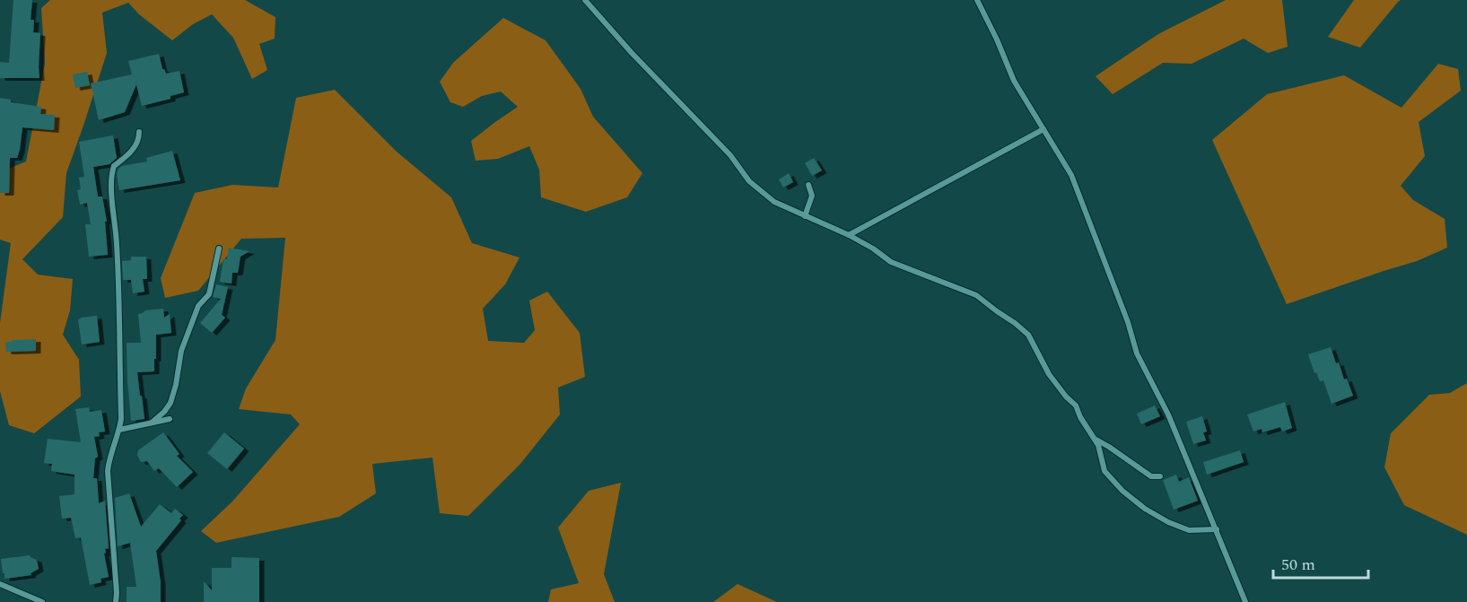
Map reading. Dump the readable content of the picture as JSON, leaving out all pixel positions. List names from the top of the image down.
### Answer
{
  "scale_bar": "50 m"
}
